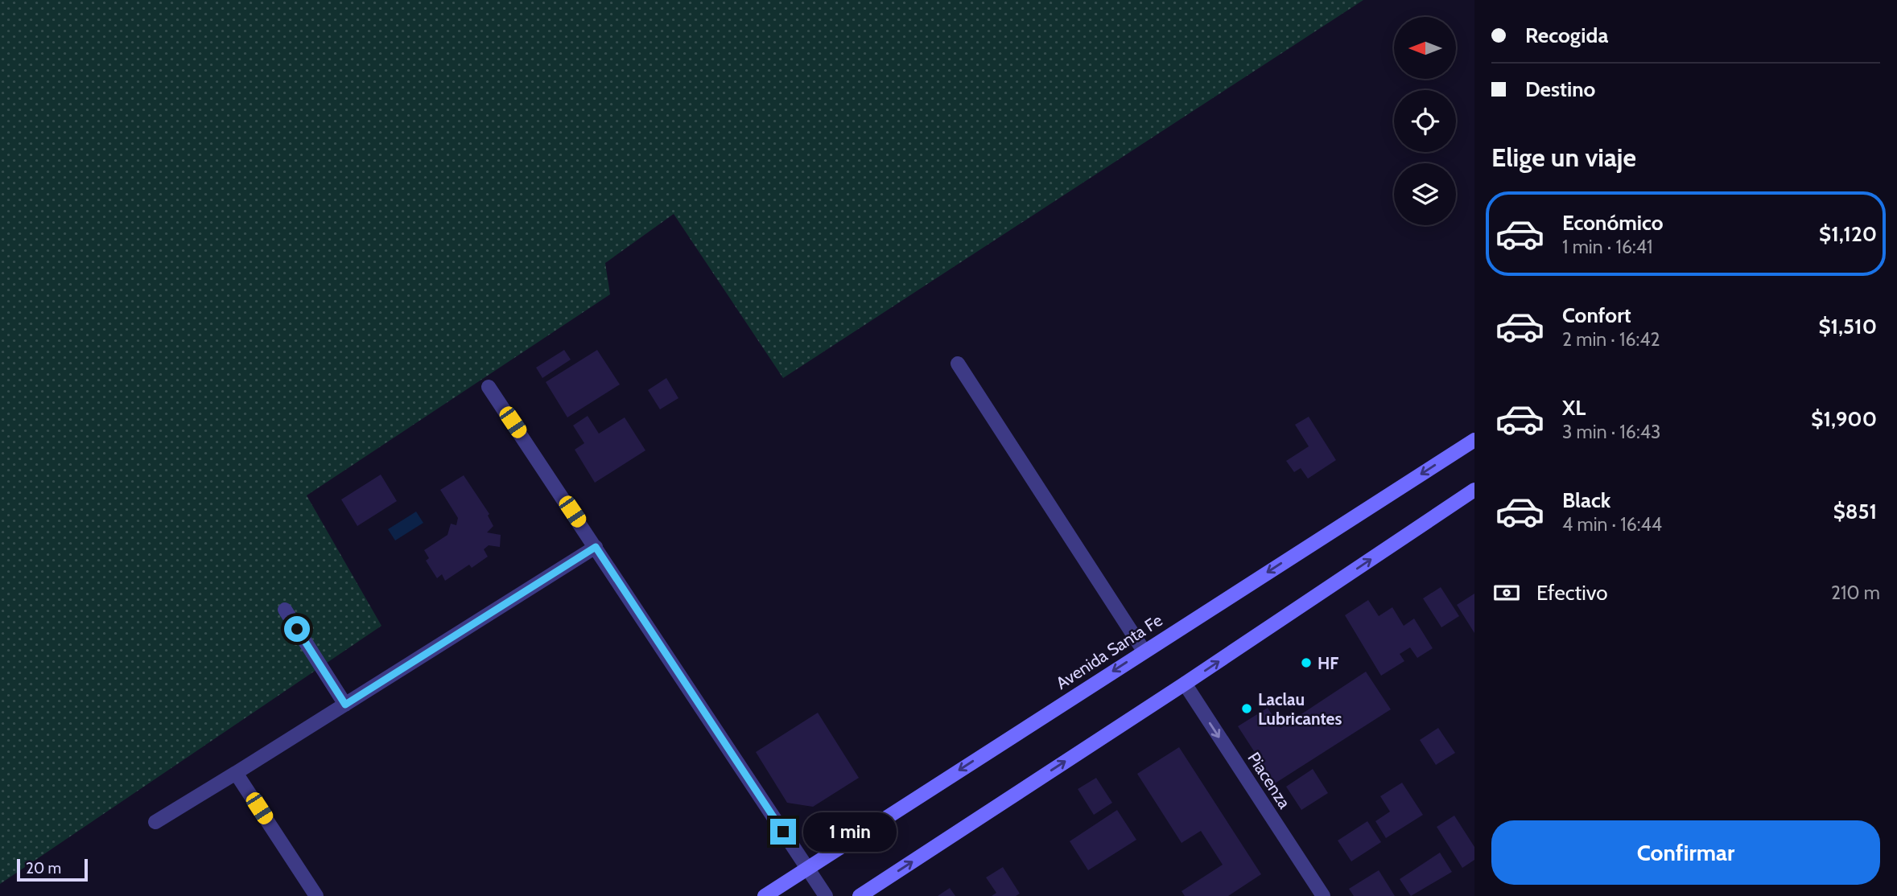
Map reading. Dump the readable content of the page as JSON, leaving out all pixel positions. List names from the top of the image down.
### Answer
{
  "streets": {
    "main road": ["Avenida Santa Fe"],
    "street": ["Piacenza"]
  },
  "one_way": ["Piacenza"],
  "places": ["HF", "Laclau Lubricantes"],
  "scale_bar": "20 m",
  "north": "left",
  "page": {
    "banner": ["Recogida", "Destino"],
    "heading": "Elige un viaje",
    "list": [
      {
        "name": "Económico",
        "note": "1 min · 16:41",
        "value": "$1,120"
      },
      {
        "name": "Confort",
        "note": "2 min · 16:42",
        "value": "$1,510"
      },
      {
        "name": "XL",
        "note": "3 min · 16:43",
        "value": "$1,900"
      },
      {
        "name": "Black",
        "note": "4 min · 16:44",
        "value": "$851"
      }
    ],
    "pay": ["Efectivo", "210 m"],
    "buttons": "Confirmar",
    "bubble": "1 min",
    "scale": "20 m"
  }
}
